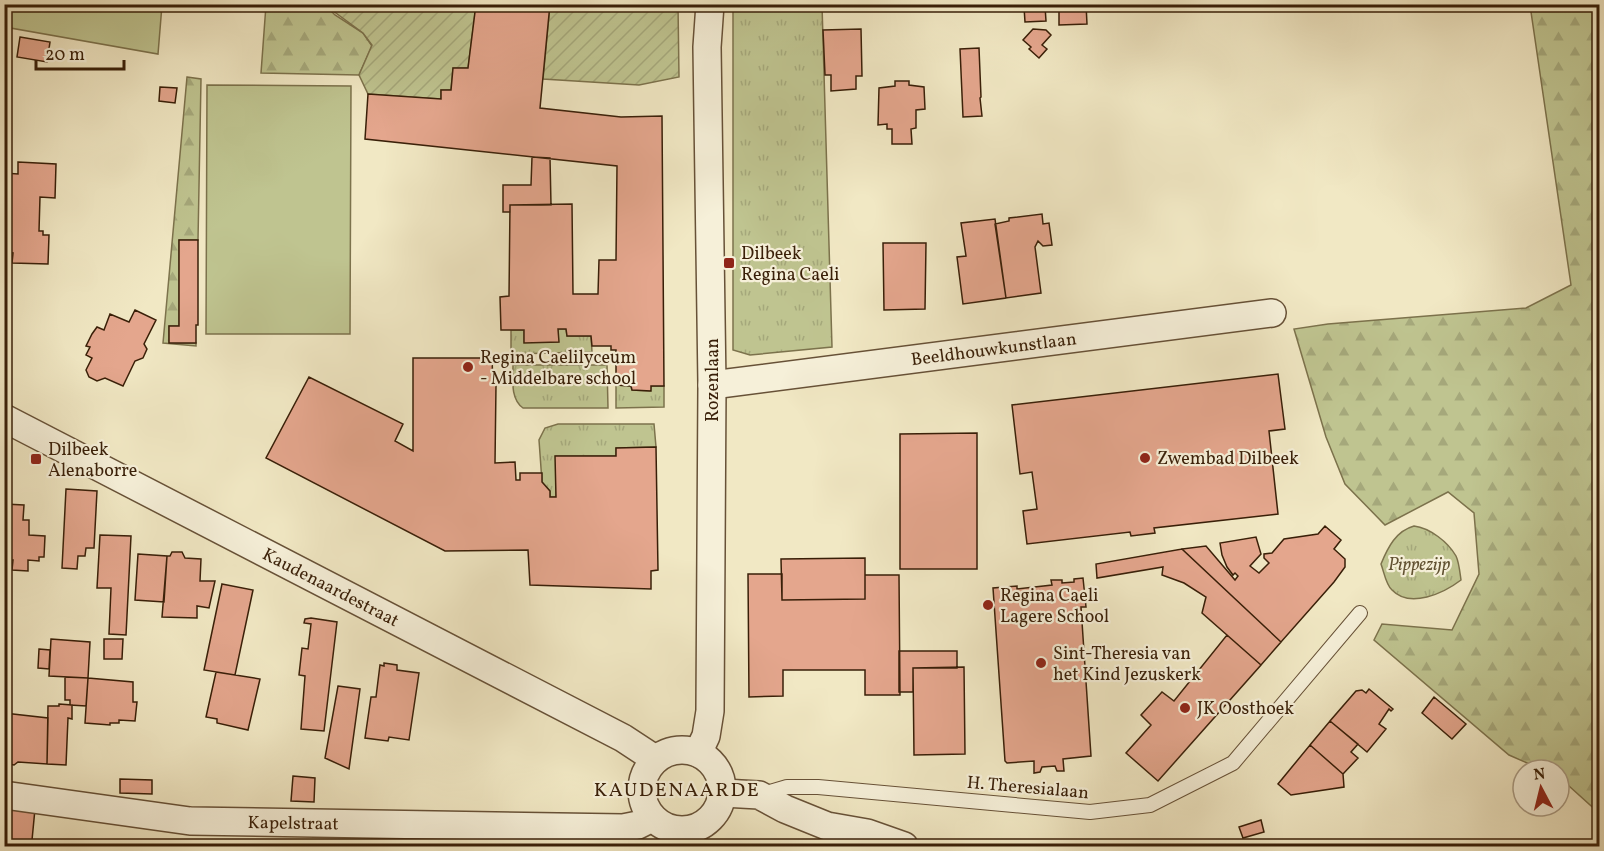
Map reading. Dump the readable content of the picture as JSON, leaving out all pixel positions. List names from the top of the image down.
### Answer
{
  "streets": {
    "street": [
      "Beeldhouwkunstlaan",
      "Rozenlaan",
      "Kaudenaardestraat",
      "Kapelstraat"
    ],
    "lane": ["H. Theresialaan"]
  },
  "crossings": [
    ["Beeldhouwkunstlaan", "Rozenlaan"],
    ["Rozenlaan", "Kaudenaardestraat"],
    ["Rozenlaan", "Kapelstraat"],
    ["Kaudenaardestraat", "Kapelstraat"]
  ],
  "districts": ["KAUDENAARDE"],
  "parks": ["Pippezijp"],
  "places": {
    "transit": ["Dilbeek Regina Caeli", "Dilbeek Alenaborre"],
    "other": [
      "Regina Caelilyceum - Middelbare school",
      "Zwembad Dilbeek",
      "Regina Caeli Lagere School",
      "Sint-Theresia van het Kind Jezuskerk",
      "JK Oosthoek"
    ]
  },
  "scale_bar": "20 m",
  "north": "top"
}
